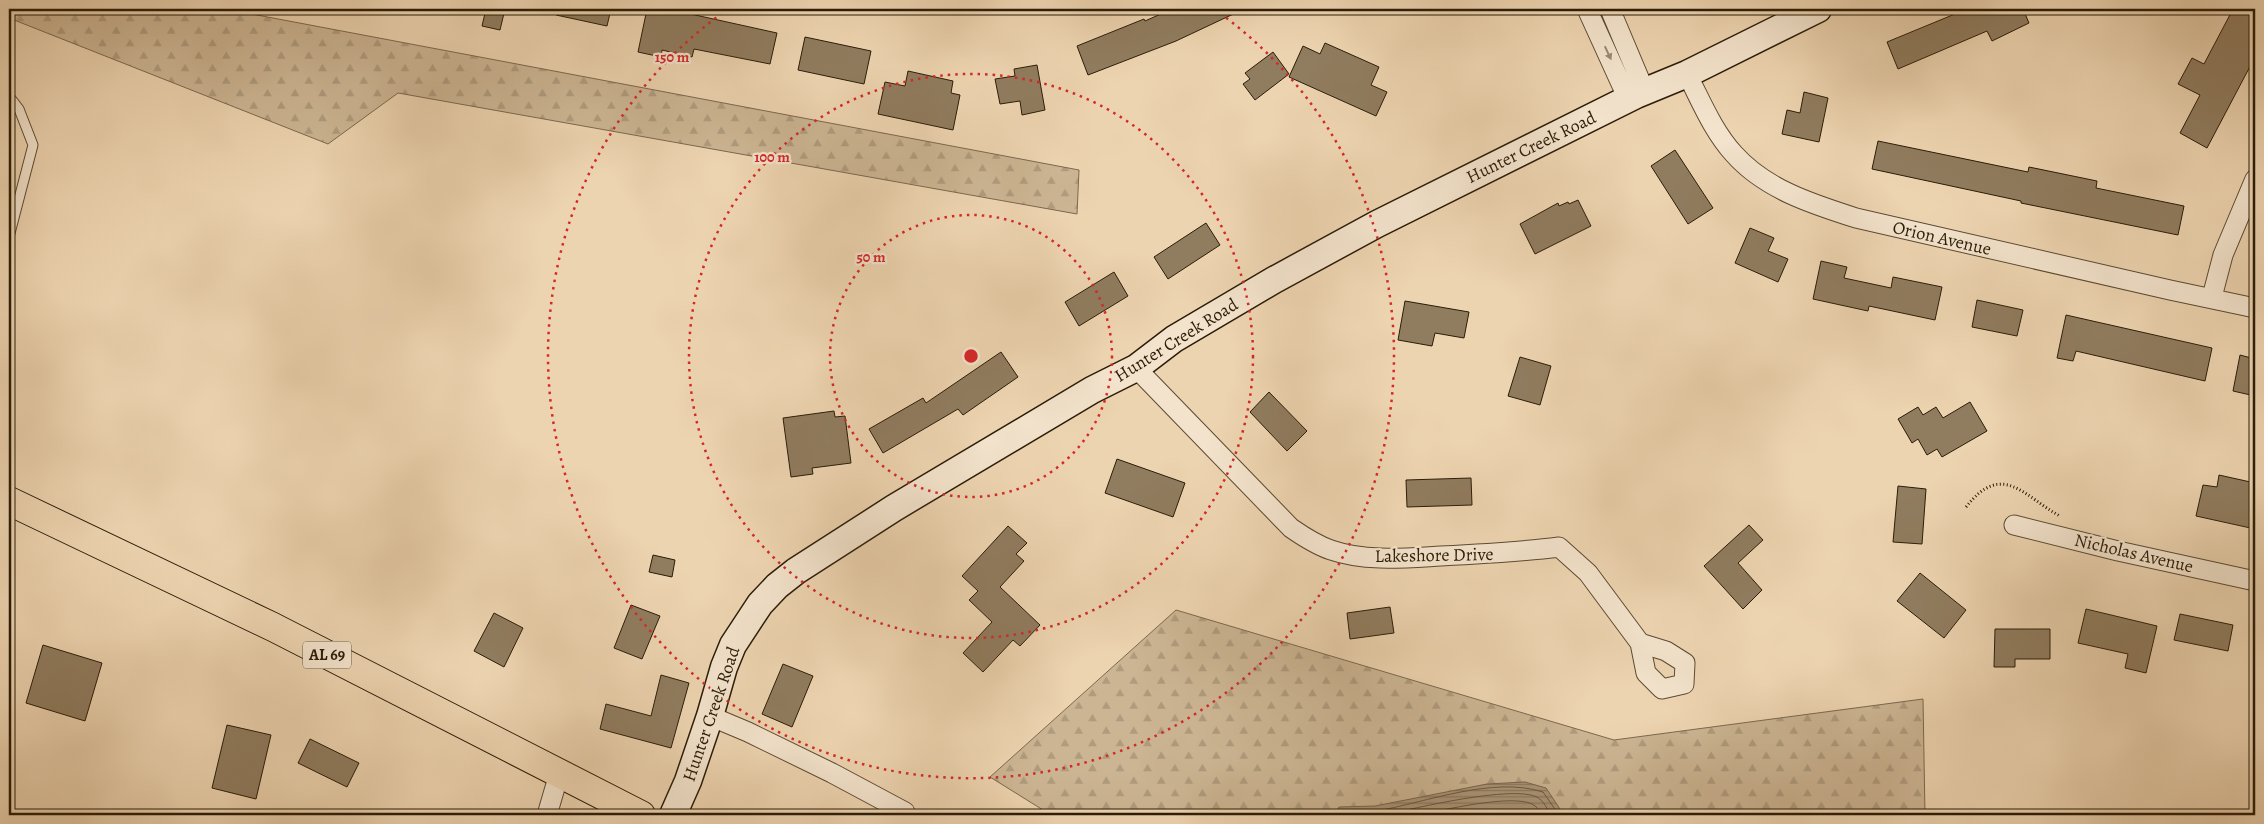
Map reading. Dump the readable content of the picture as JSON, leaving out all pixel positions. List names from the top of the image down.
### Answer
{
  "streets": {
    "main road": ["Hunter Creek Road", "AL 69"],
    "street": ["Orion Avenue", "Nicholas Avenue", "Lakeshore Drive"]
  },
  "crossings": [
    ["Hunter Creek Road", "Orion Avenue"],
    ["Hunter Creek Road", "Lakeshore Drive"]
  ],
  "rings": ["150 m", "100 m", "50 m"]
}
